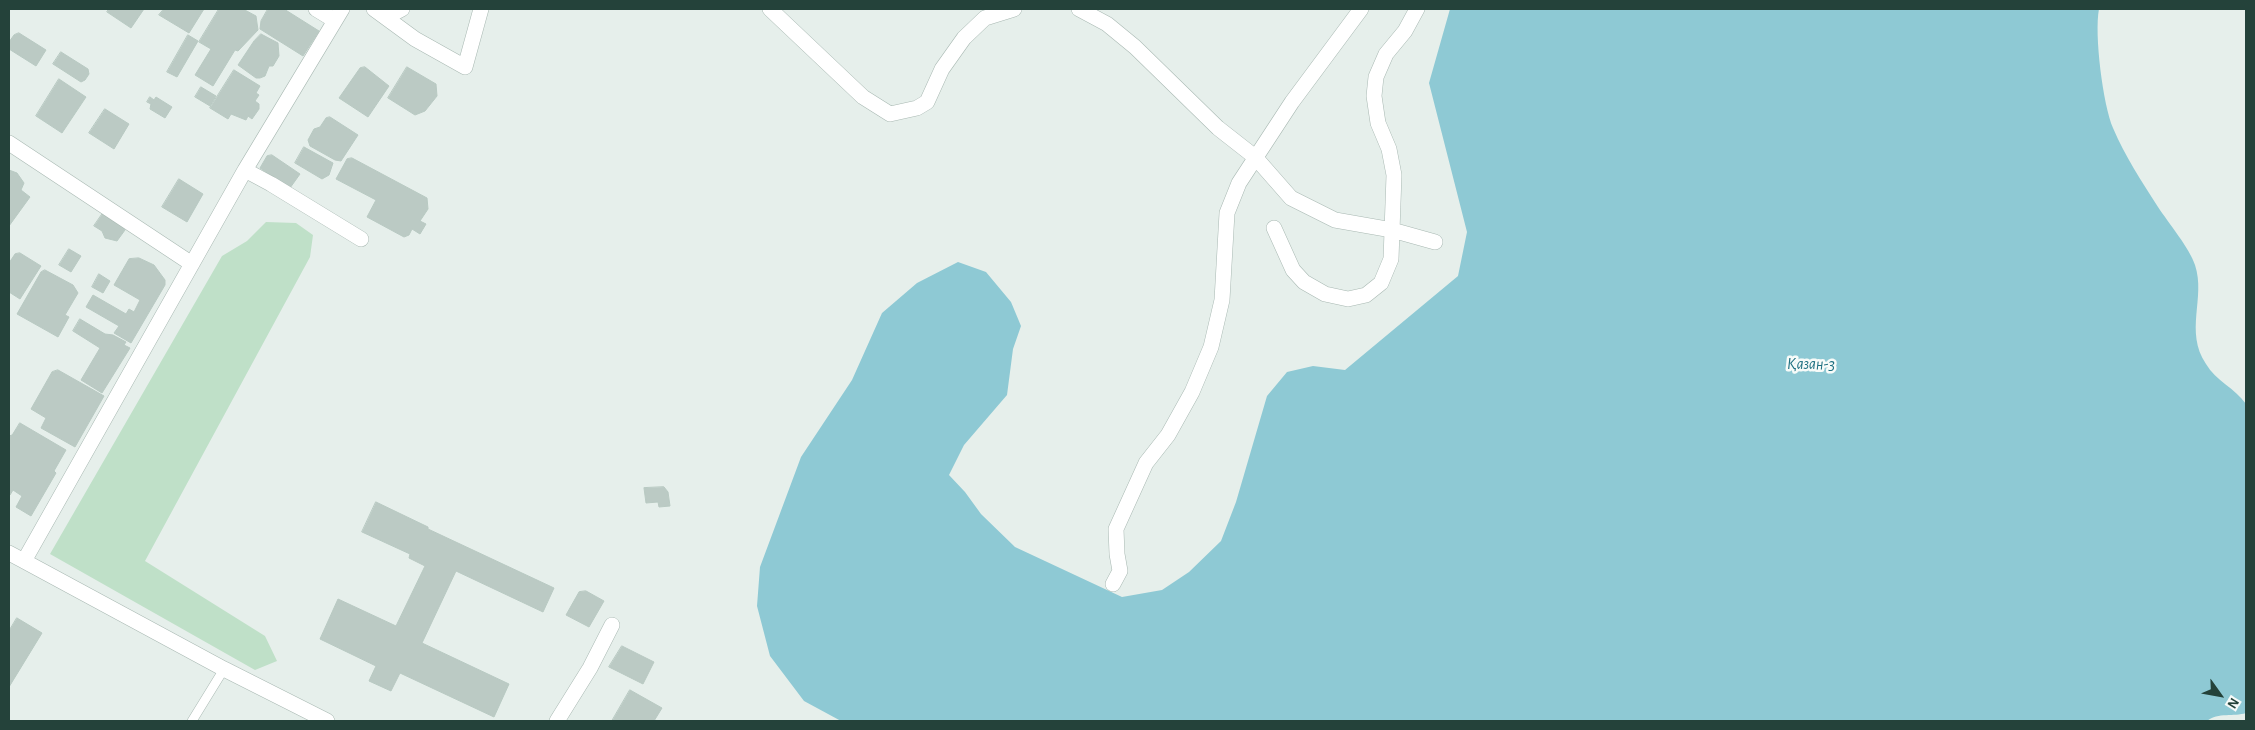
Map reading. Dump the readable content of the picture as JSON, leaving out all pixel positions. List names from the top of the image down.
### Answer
{
  "water": ["Қазан-3"],
  "north": "bottom right"
}
